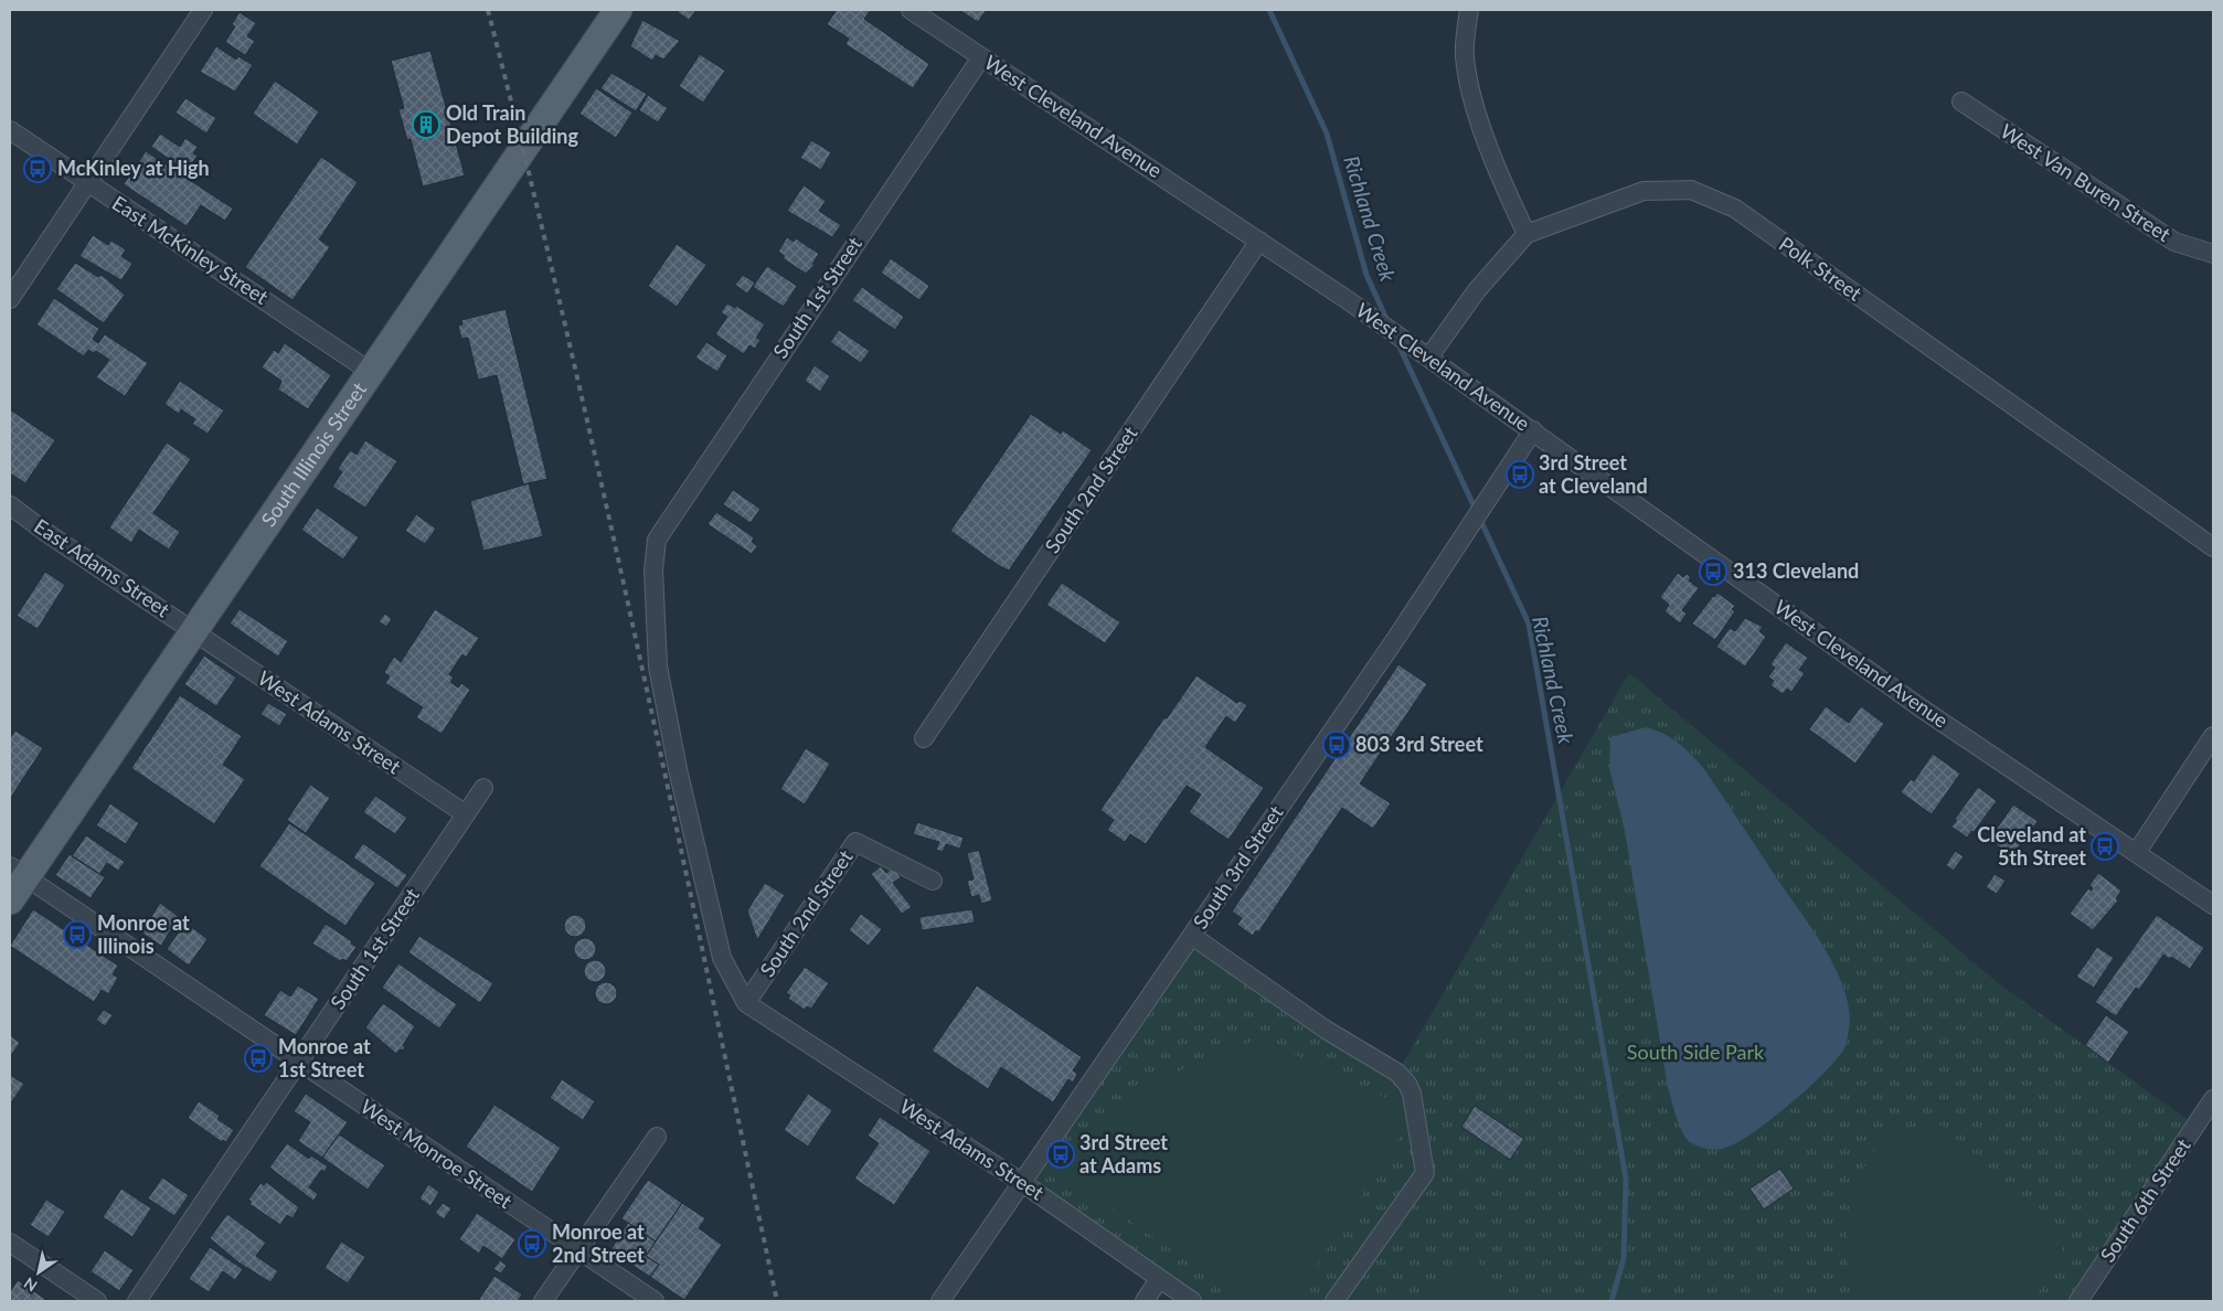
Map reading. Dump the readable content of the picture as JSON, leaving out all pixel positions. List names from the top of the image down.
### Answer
{
  "streets": {
    "main road": ["South Illinois Street"],
    "street": [
      "West Cleveland Avenue",
      "West Van Buren Street",
      "East McKinley Street",
      "Polk Street",
      "South 1st Street",
      "South 2nd Street",
      "East Adams Street",
      "West Adams Street",
      "South 3rd Street",
      "West Monroe Street",
      "South 6th Street"
    ]
  },
  "crossings": [
    ["West Cleveland Avenue", "Polk Street"],
    ["West Cleveland Avenue", "South 1st Street"],
    ["West Cleveland Avenue", "South 2nd Street"],
    ["West Cleveland Avenue", "South 3rd Street"],
    ["East McKinley Street", "South Illinois Street"],
    ["South 1st Street", "South 2nd Street"],
    ["South 1st Street", "West Adams Street"],
    ["South 1st Street", "West Monroe Street"],
    ["South Illinois Street", "East Adams Street"],
    ["South Illinois Street", "West Adams Street"],
    ["South Illinois Street", "West Monroe Street"],
    ["South 2nd Street", "West Adams Street"],
    ["East Adams Street", "West Adams Street"],
    ["West Adams Street", "South 3rd Street"]
  ],
  "water": ["Richland Creek"],
  "parks": ["South Side Park"],
  "places": {
    "building": ["Old Train Depot Building"],
    "bus stop": [
      "McKinley at High",
      "3rd Street at Cleveland",
      "313 Cleveland",
      "803 3rd Street",
      "Cleveland at 5th Street",
      "Monroe at Illinois",
      "Monroe at 1st Street",
      "3rd Street at Adams",
      "Monroe at 2nd Street"
    ]
  },
  "north": "bottom left"
}
